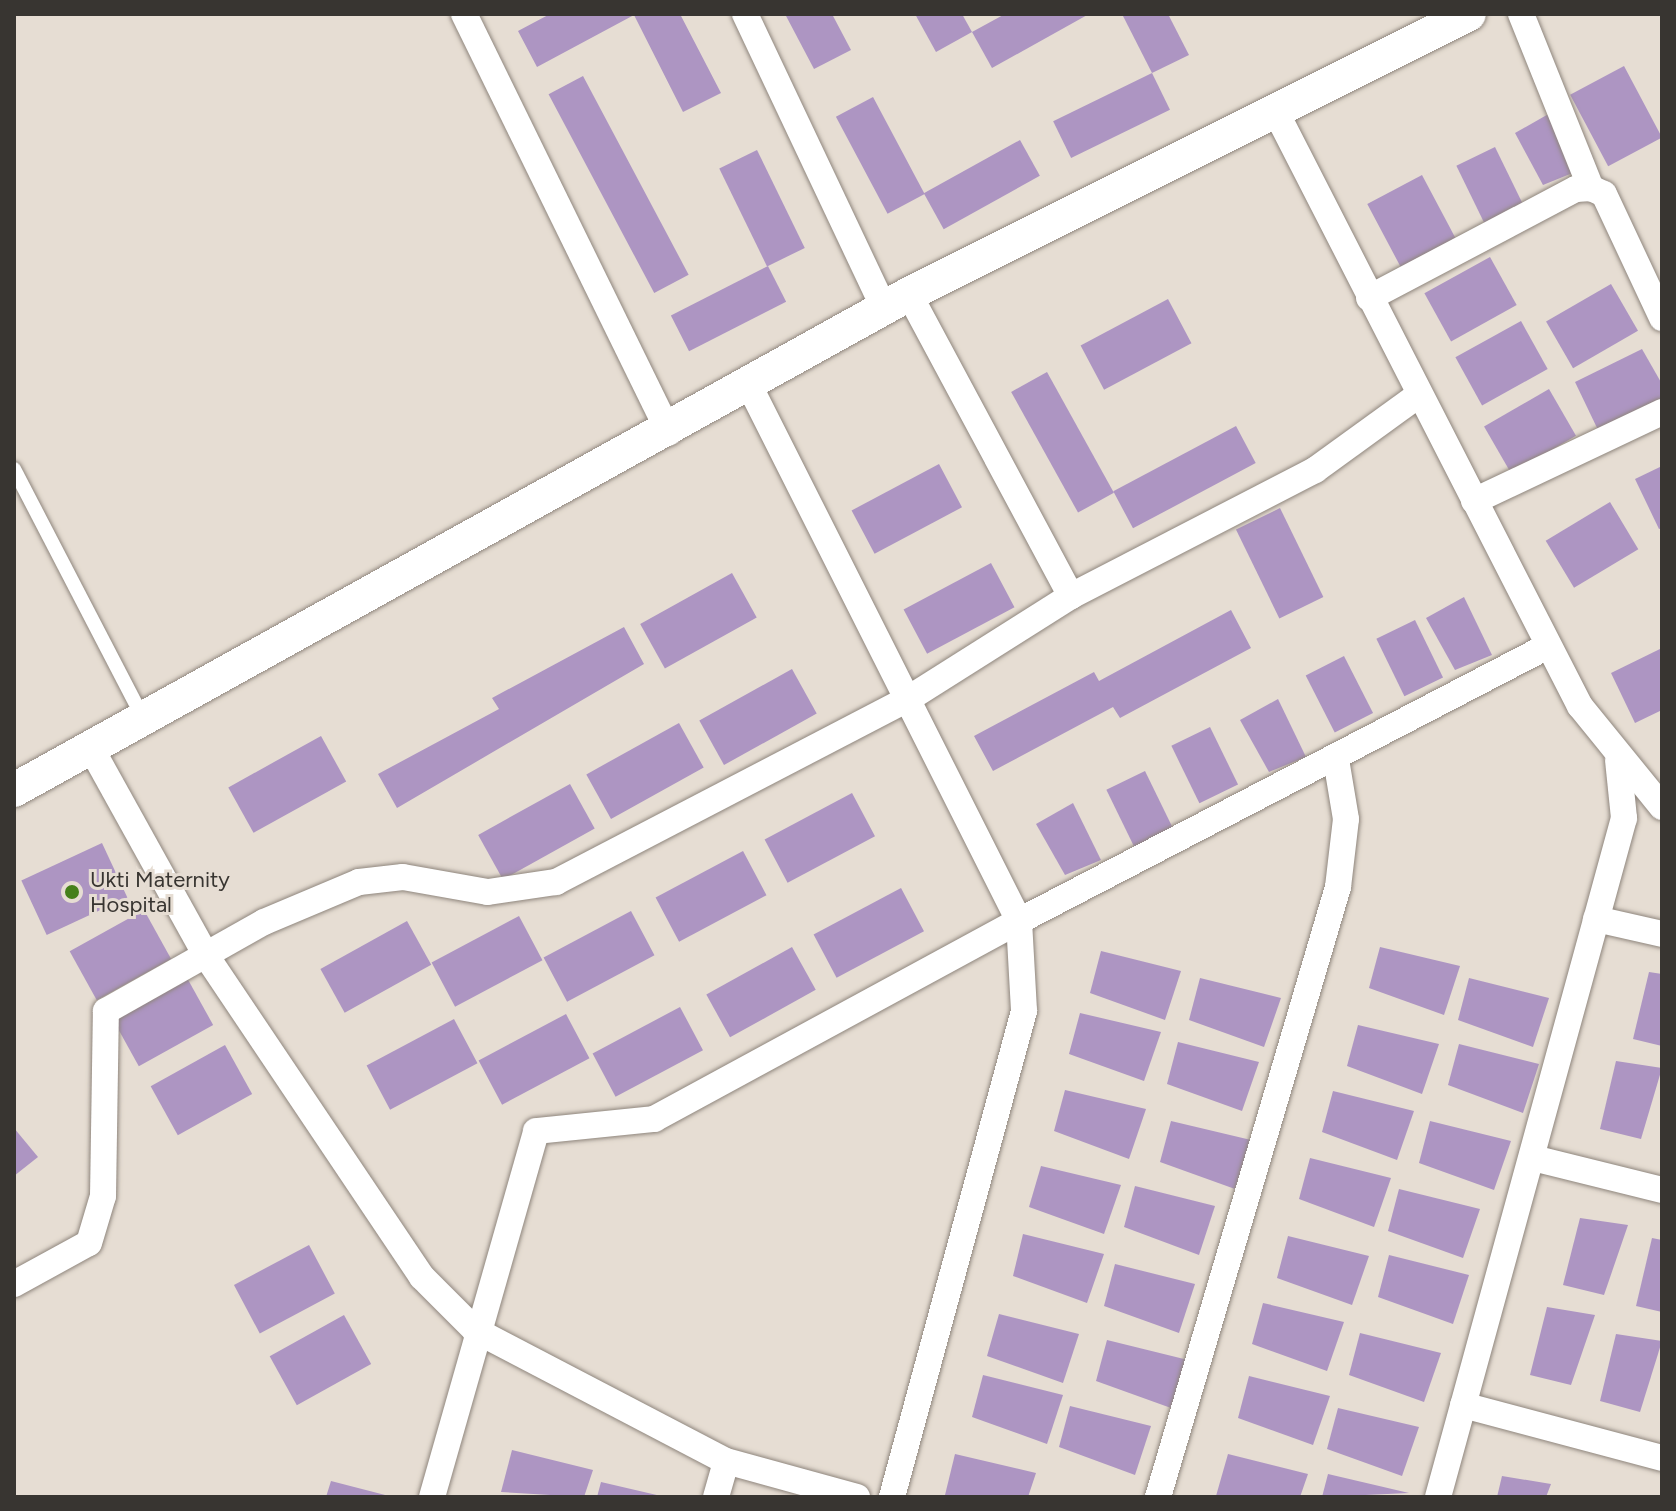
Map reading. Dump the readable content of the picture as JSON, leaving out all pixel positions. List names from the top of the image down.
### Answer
{
  "places": ["Ukti Maternity Hospital"]
}
